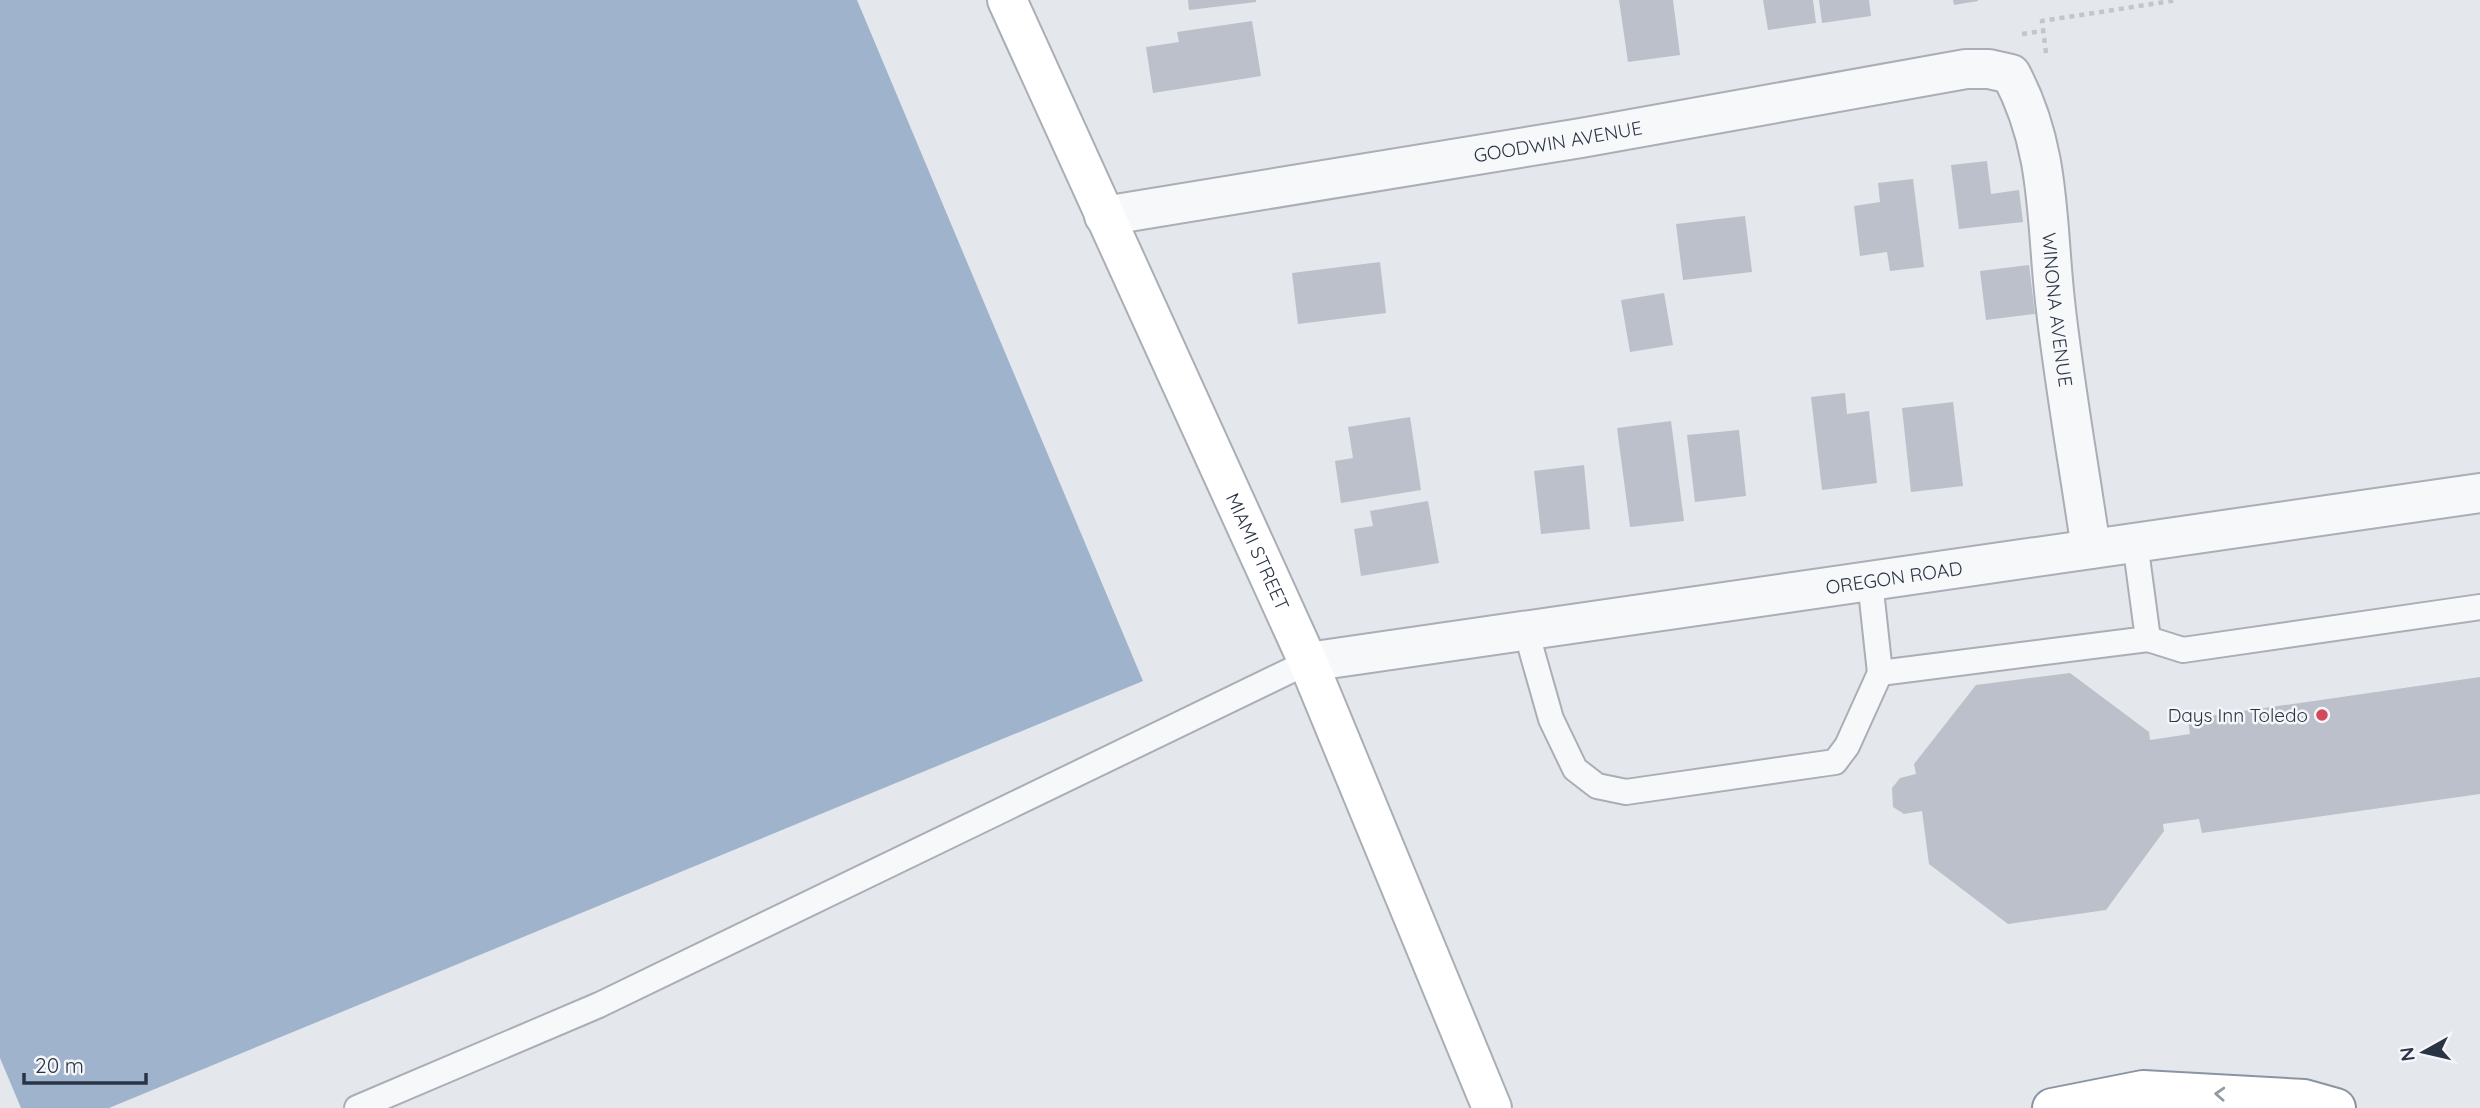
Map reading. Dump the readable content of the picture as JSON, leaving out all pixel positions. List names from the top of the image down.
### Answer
{
  "streets": {
    "main road": ["MIAMI STREET"],
    "street": ["GOODWIN AVENUE", "WINONA AVENUE", "OREGON ROAD"]
  },
  "crossings": [
    ["GOODWIN AVENUE", "WINONA AVENUE"],
    ["GOODWIN AVENUE", "MIAMI STREET"],
    ["WINONA AVENUE", "OREGON ROAD"],
    ["MIAMI STREET", "OREGON ROAD"]
  ],
  "places": ["Days Inn Toledo"],
  "scale_bar": "20 m",
  "north": "left"
}
